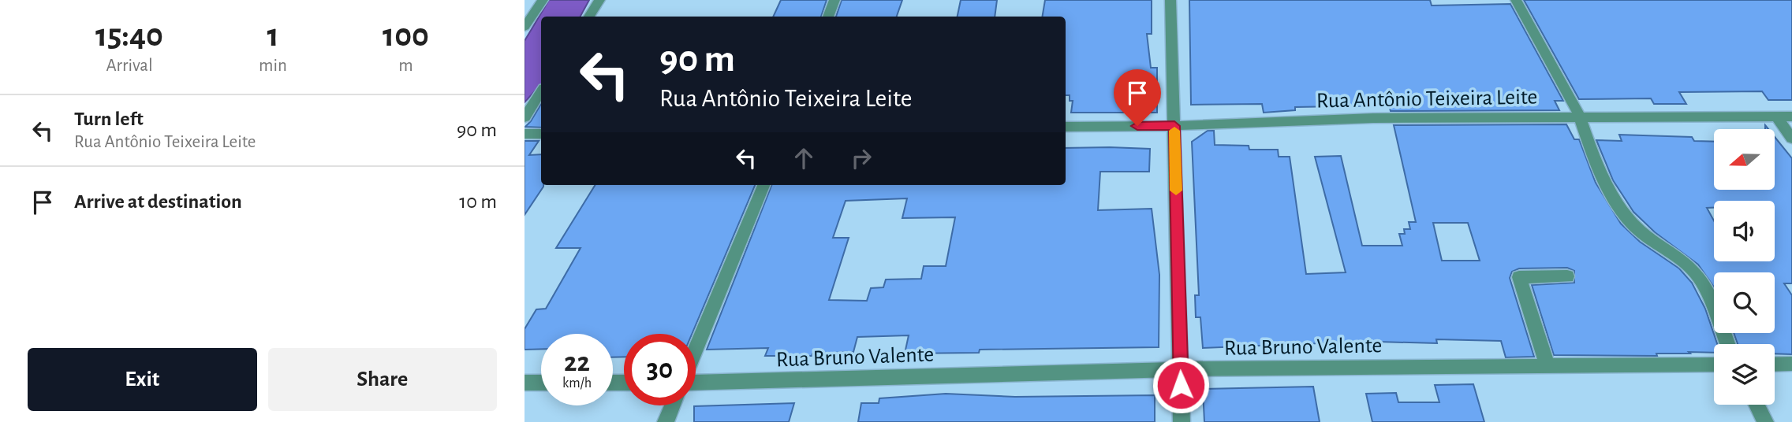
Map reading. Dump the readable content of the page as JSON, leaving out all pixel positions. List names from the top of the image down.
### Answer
{
  "streets": {
    "street": ["Rua Antônio Teixeira Leite", "Rua Bruno Valente"]
  },
  "north": "left",
  "page": {
    "eta": [
      "15:40",
      "Arrival",
      "1",
      "min",
      "100",
      "m"
    ],
    "turn": ["90 m", "Rua Antônio Teixeira Leite"],
    "list": [
      {
        "name": "Turn left",
        "note": "Rua Antônio Teixeira Leite",
        "value": "90 m"
      },
      {
        "name": "Arrive at destination",
        "value": "10 m"
      }
    ],
    "speed": "22 km/h",
    "limit": "30",
    "buttons": ["Exit", "Share"]
  }
}
